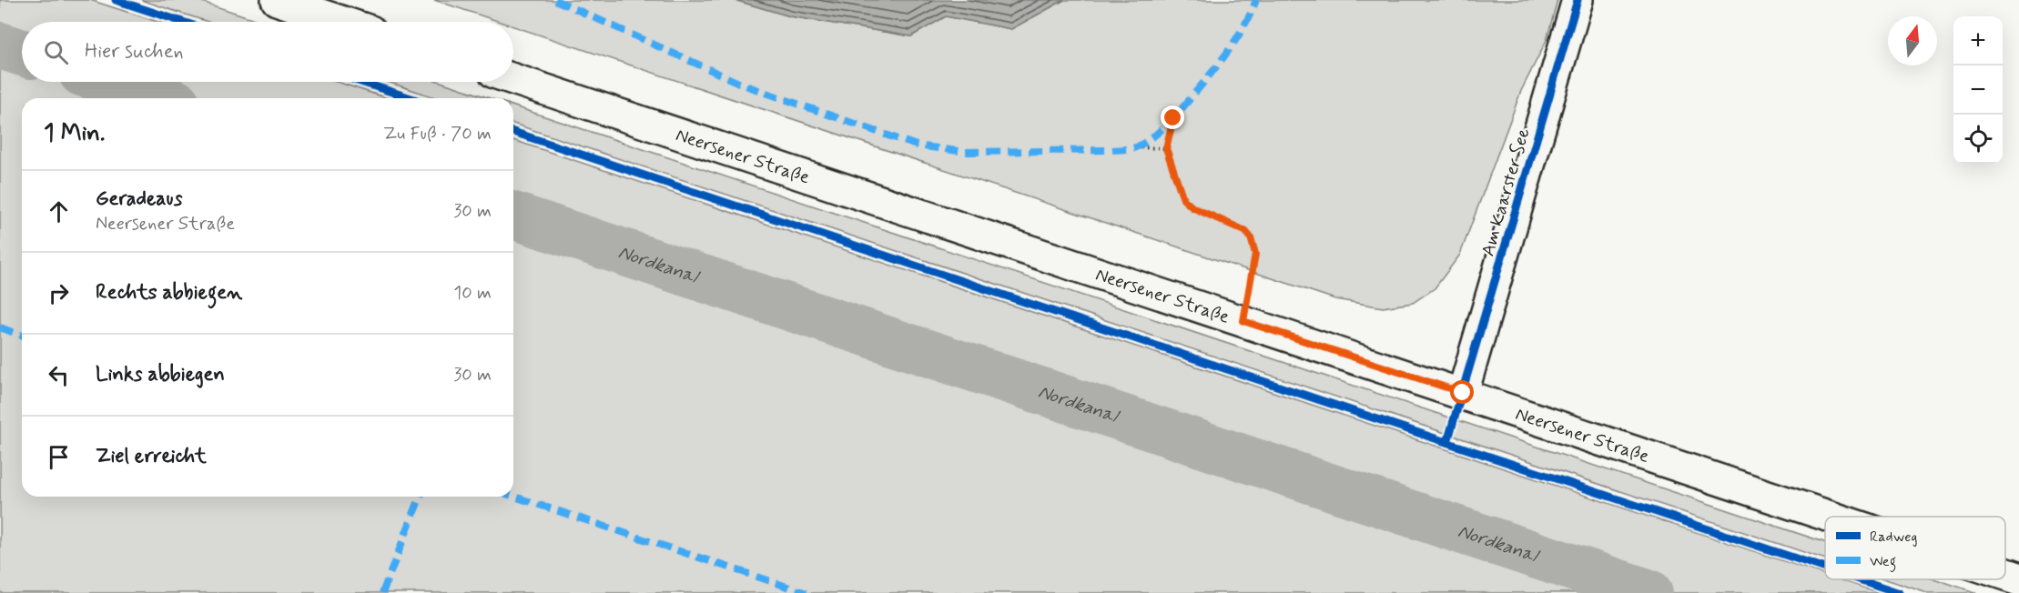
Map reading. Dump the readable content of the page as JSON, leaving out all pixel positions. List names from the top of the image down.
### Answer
{
  "streets": {
    "main road": ["Neersener Straße", "Am Kaarster See"]
  },
  "crossings": [
    ["Neersener Straße", "Am Kaarster See"]
  ],
  "water": ["Nordkanal"],
  "legend": ["Radweg", "Weg"],
  "north": "top",
  "page": {
    "map_buttons": ["+", "−"],
    "search": "Hier suchen",
    "heading": ["1 Min.", "Zu Fuß · 70 m"],
    "list": [
      ["Geradeaus", "Neersener Straße", "30 m"],
      ["Rechts abbiegen", "10 m"],
      ["Links abbiegen", "30 m"],
      "Ziel erreicht"
    ]
  }
}
